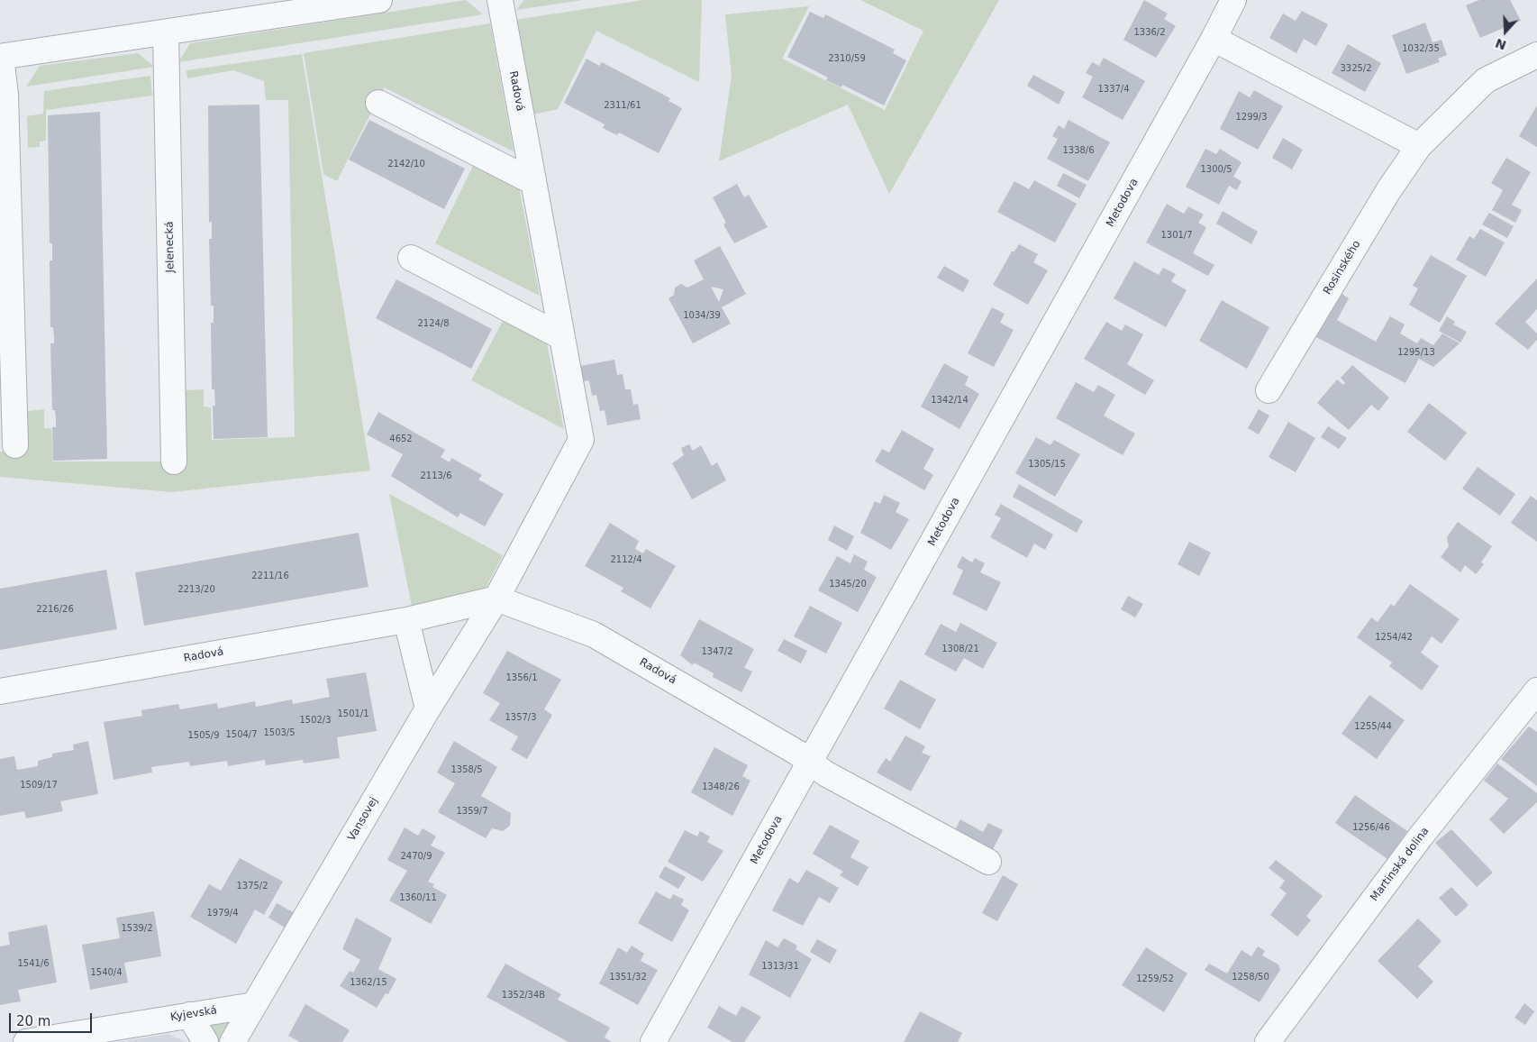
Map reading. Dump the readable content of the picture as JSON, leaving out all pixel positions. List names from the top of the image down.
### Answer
{
  "streets": {
    "street": [
      "Radová",
      "Metodova",
      "Jelenecká",
      "Rosinského",
      "Vansovej",
      "Martinská dolina",
      "Kyjevská"
    ]
  },
  "crossings": [
    ["Radová", "Metodova"],
    ["Radová", "Vansovej"],
    ["Vansovej", "Kyjevská"]
  ],
  "house_numbers": [
    "1336/2",
    "1032/35",
    "2310/59",
    "3325/2",
    "1337/4",
    "2311/61",
    "1299/3",
    "1338/6",
    "2142/10",
    "1300/5",
    "1301/7",
    "1034/39",
    "2124/8",
    "1295/13",
    "1342/14",
    "4652",
    "1305/15",
    "2113/6",
    "2112/4",
    "2211/16",
    "1345/20",
    "2213/20",
    "2216/26",
    "1254/42",
    "1308/21",
    "1347/2",
    "1356/1",
    "1501/1",
    "1357/3",
    "1502/3",
    "1255/44",
    "1503/5",
    "1504/7",
    "1505/9",
    "1358/5",
    "1509/17",
    "1348/26",
    "1359/7",
    "1256/46",
    "2470/9",
    "1375/2",
    "1360/11",
    "1979/4",
    "1539/2",
    "1541/6",
    "1313/31",
    "1540/4",
    "1351/32",
    "1258/50",
    "1259/52",
    "1362/15",
    "1352/34B"
  ],
  "scale_bar": "20 m",
  "north": "bottom"
}
